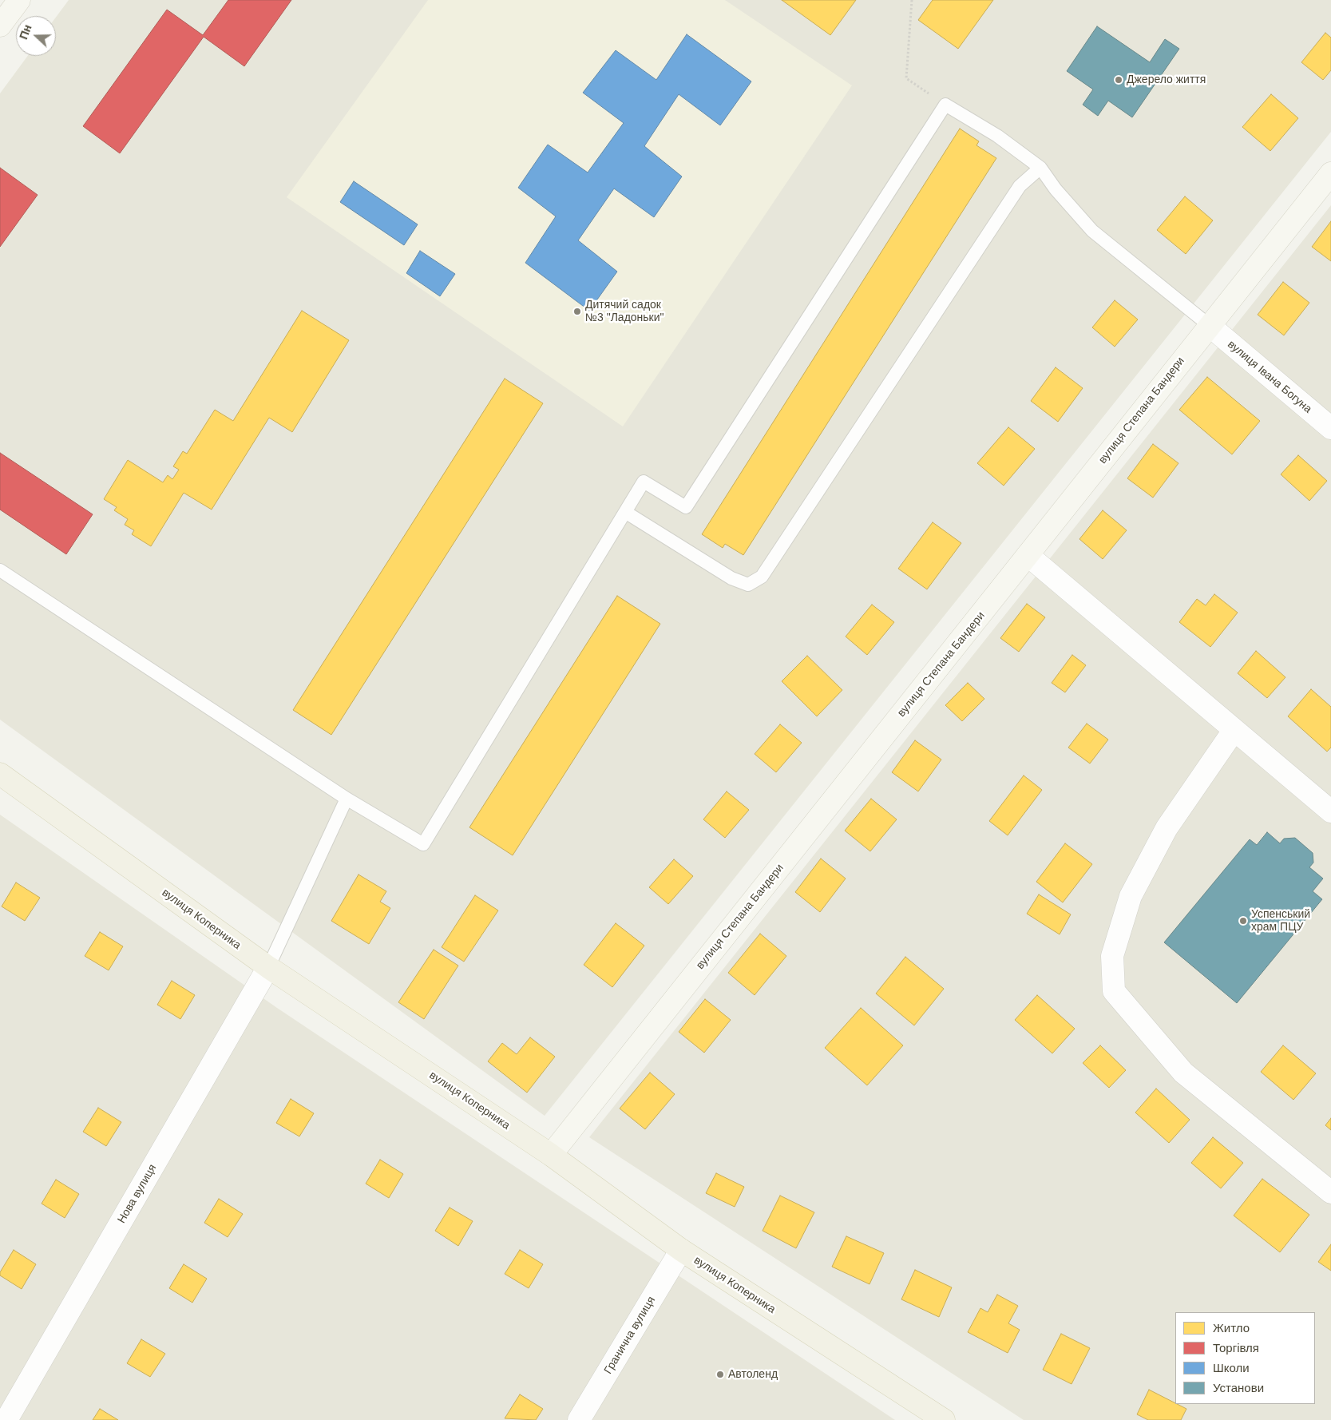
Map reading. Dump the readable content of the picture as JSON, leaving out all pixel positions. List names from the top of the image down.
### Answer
{
  "streets": {
    "main road": ["вулиця Коперника"],
    "street": [
      "вулиця Івана Богуна",
      "вулиця Степана Бандери",
      "Нова вулиця",
      "Гранична вулиця"
    ]
  },
  "crossings": [
    ["вулиця Івана Богуна", "вулиця Степана Бандери"],
    ["вулиця Степана Бандери", "вулиця Коперника"],
    ["вулиця Коперника", "Нова вулиця"],
    ["вулиця Коперника", "Гранична вулиця"]
  ],
  "places": [
    "Джерело життя",
    "Дитячий садок №3 \"Ладоньки\"",
    "Успенський храм ПЦУ",
    "Автоленд"
  ],
  "legend": [
    "Житло",
    "Торгівля",
    "Школи",
    "Установи"
  ],
  "north": "left"
}
